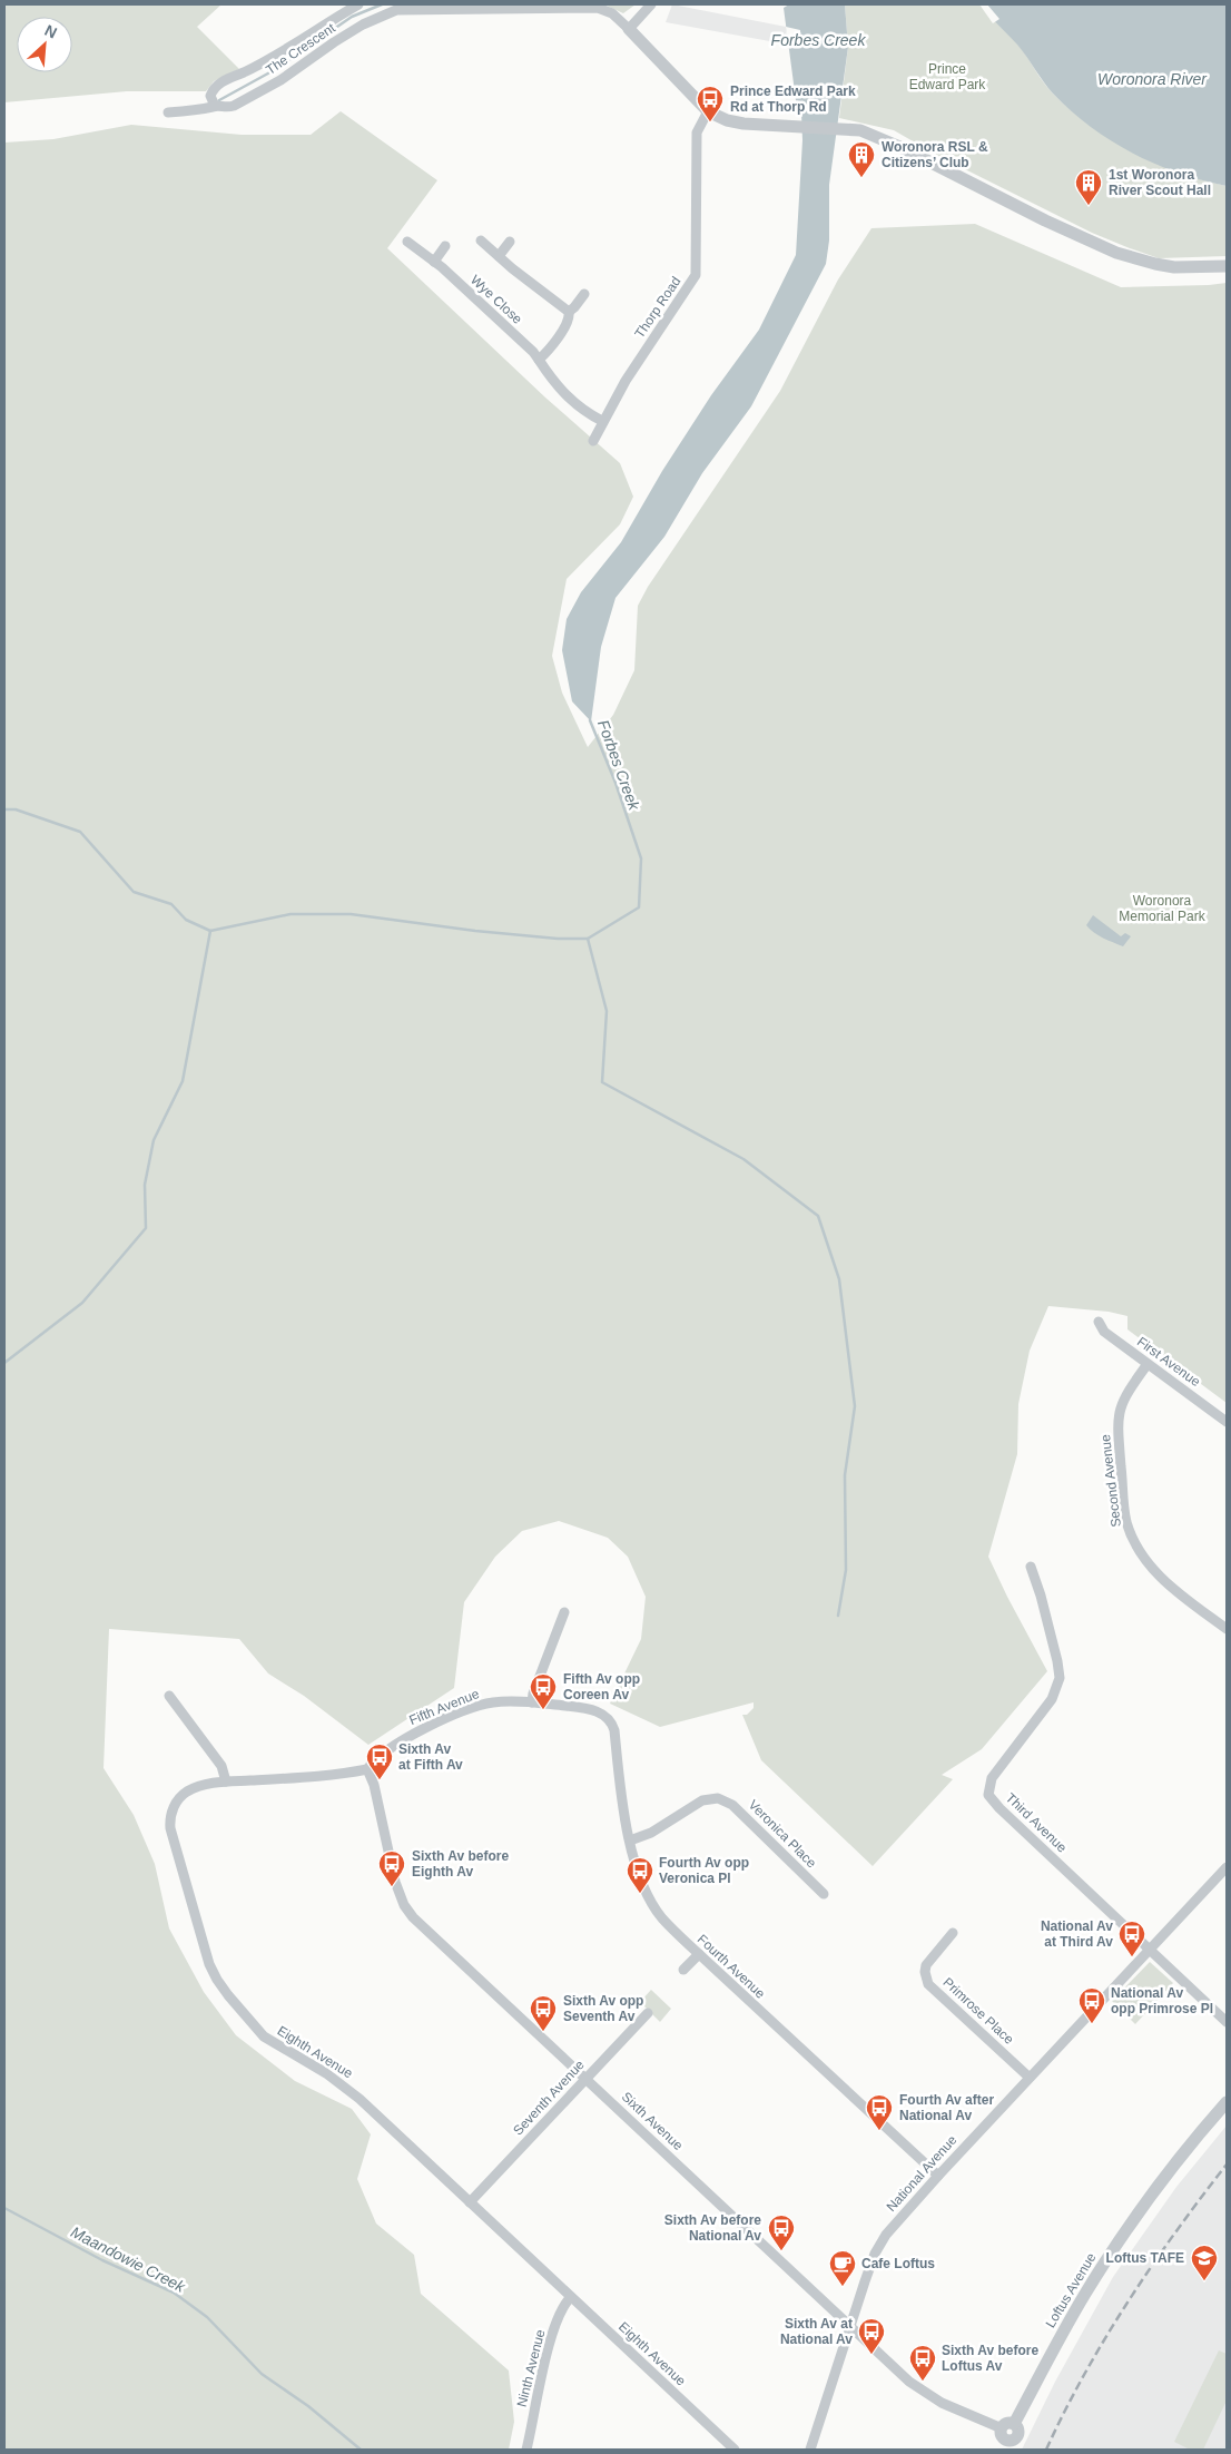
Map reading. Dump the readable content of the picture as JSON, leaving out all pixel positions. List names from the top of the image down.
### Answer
{
  "streets": {
    "street": [
      "The Crescent",
      "Wye Close",
      "Thorp Road",
      "First Avenue",
      "Second Avenue",
      "Fifth Avenue",
      "Third Avenue",
      "Veronica Place",
      "Fourth Avenue",
      "Primrose Place",
      "Eighth Avenue",
      "Seventh Avenue",
      "Sixth Avenue",
      "National Avenue",
      "Loftus Avenue",
      "Ninth Avenue"
    ]
  },
  "crossings": [
    ["Wye Close", "Thorp Road"],
    ["First Avenue", "Second Avenue"],
    ["Fifth Avenue", "Fourth Avenue"],
    ["Fifth Avenue", "Eighth Avenue"],
    ["Fifth Avenue", "Sixth Avenue"],
    ["Third Avenue", "National Avenue"],
    ["Veronica Place", "Fourth Avenue"],
    ["Fourth Avenue", "National Avenue"],
    ["Primrose Place", "National Avenue"],
    ["Eighth Avenue", "Seventh Avenue"],
    ["Eighth Avenue", "Sixth Avenue"],
    ["Eighth Avenue", "Ninth Avenue"],
    ["Seventh Avenue", "Sixth Avenue"],
    ["Sixth Avenue", "National Avenue"],
    ["Sixth Avenue", "Loftus Avenue"]
  ],
  "water": ["Forbes Creek", "Woronora River", "Maandowie Creek"],
  "parks": ["Prince Edward Park", "Woronora Memorial Park"],
  "places": {
    "bus stop": [
      "Prince Edward Park Rd at Thorp Rd",
      "Fifth Av opp Coreen Av",
      "Sixth Av at Fifth Av",
      "Sixth Av before Eighth Av",
      "Fourth Av opp Veronica Pl",
      "National Av at Third Av",
      "National Av opp Primrose Pl",
      "Sixth Av opp Seventh Av",
      "Fourth Av after National Av",
      "Sixth Av before National Av",
      "Sixth Av at National Av",
      "Sixth Av before Loftus Av"
    ],
    "building": ["Woronora RSL & Citizens’ Club", "1st Woronora River Scout Hall"],
    "school or university": ["Loftus TAFE"],
    "cafe": ["Cafe Loftus"]
  },
  "north": "top right"
}
